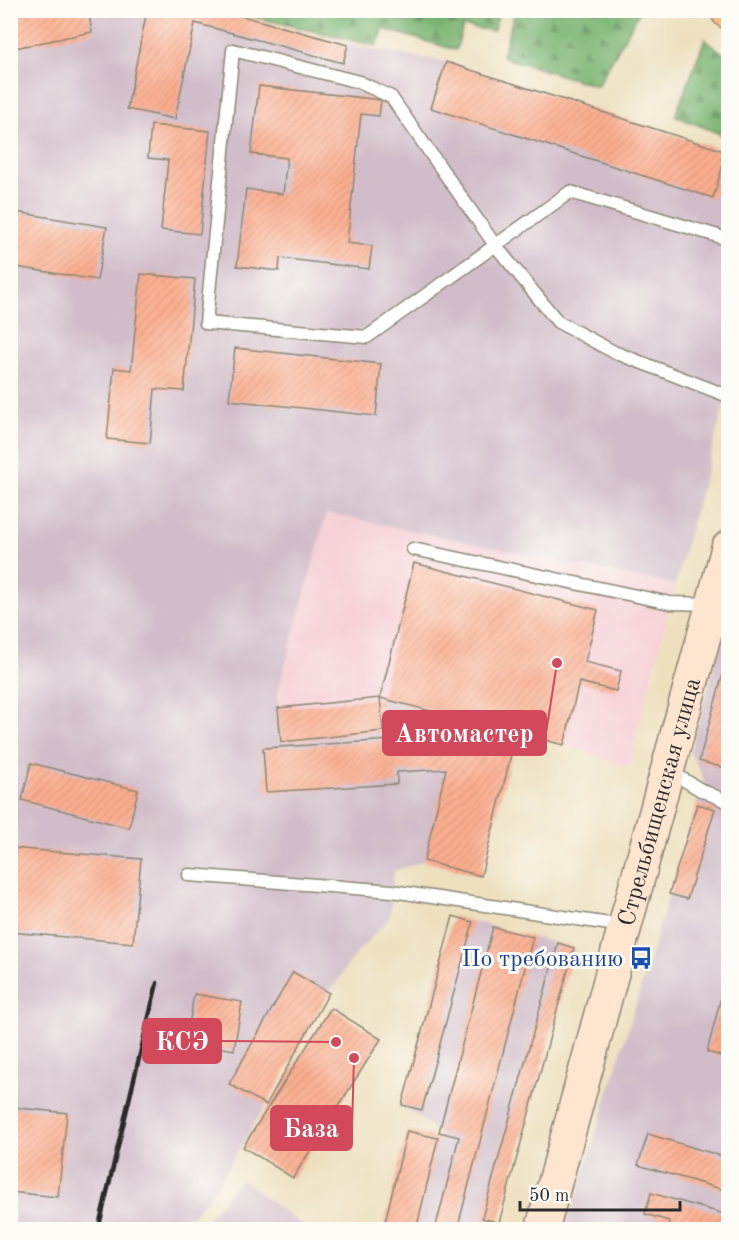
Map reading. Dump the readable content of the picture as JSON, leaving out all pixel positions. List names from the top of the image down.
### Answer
{
  "streets": {
    "main road": ["Стрельбищенская улица"]
  },
  "places": {
    "other": ["Автомастер", "КСЭ", "База"],
    "bus stop": ["По требованию"]
  },
  "scale_bar": "50 m"
}
